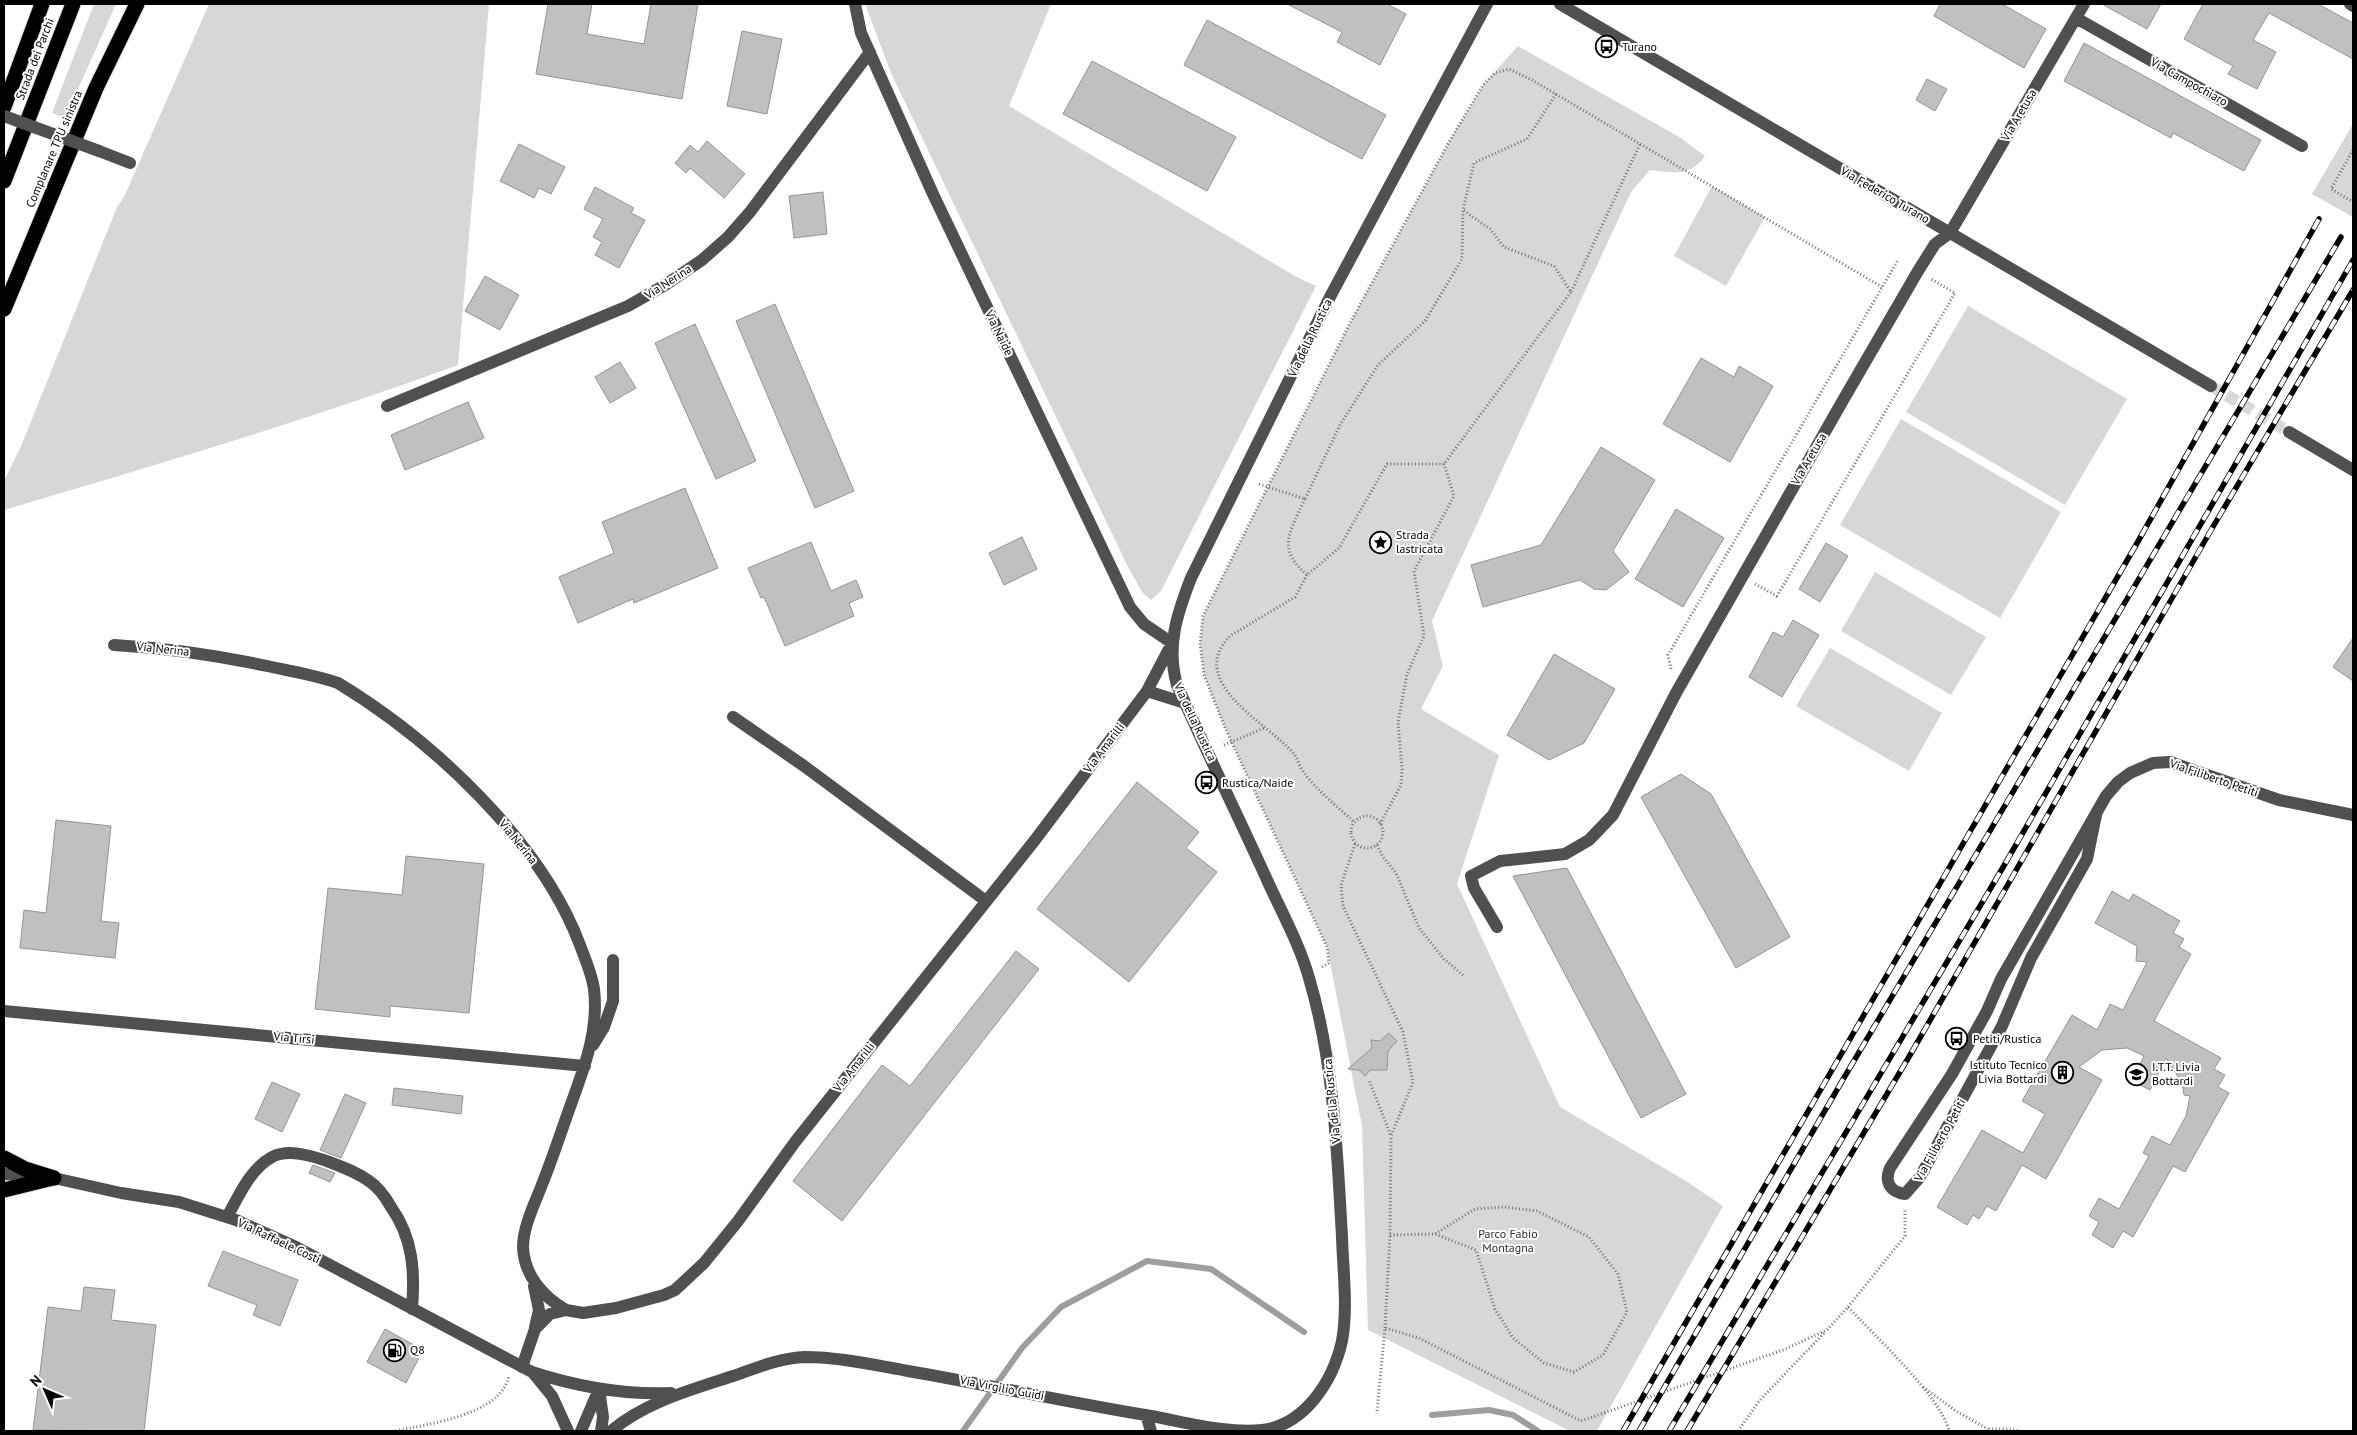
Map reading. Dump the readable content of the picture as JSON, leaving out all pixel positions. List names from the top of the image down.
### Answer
{
  "streets": {
    "highway": ["Strada dei Parchi", "Complanare TPU sinistra"],
    "street": [
      "Via Campochiaro",
      "Via Aretusa",
      "Via Federico Turano",
      "Via Nerina",
      "Via Naide",
      "Via della Rustica",
      "Via Amarilli",
      "Via Filiberto Petiti",
      "Via Tirsi",
      "Via Raffaele Costi",
      "Via Virgilio Guidi"
    ]
  },
  "crossings": [
    ["Via Campochiaro", "Via Aretusa"],
    ["Via Aretusa", "Via Federico Turano"],
    ["Via Nerina", "Via Naide"],
    ["Via Nerina", "Via Amarilli"],
    ["Via Nerina", "Via Tirsi"],
    ["Via Naide", "Via della Rustica"],
    ["Via Naide", "Via Amarilli"],
    ["Via della Rustica", "Via Amarilli"],
    ["Via della Rustica", "Via Virgilio Guidi"],
    ["Via Raffaele Costi", "Via Virgilio Guidi"]
  ],
  "parks": ["Parco Fabio Montagna"],
  "places": {
    "bus stop": ["Turano", "Rustica/Naide", "Petiti/Rustica"],
    "place": ["Strada lastricata"],
    "building": ["Istituto Tecnico Livia Bottardi"],
    "school or university": ["I.T.T. Livia Bottardi"],
    "fuel station": ["Q8"]
  },
  "north": "top left"
}
